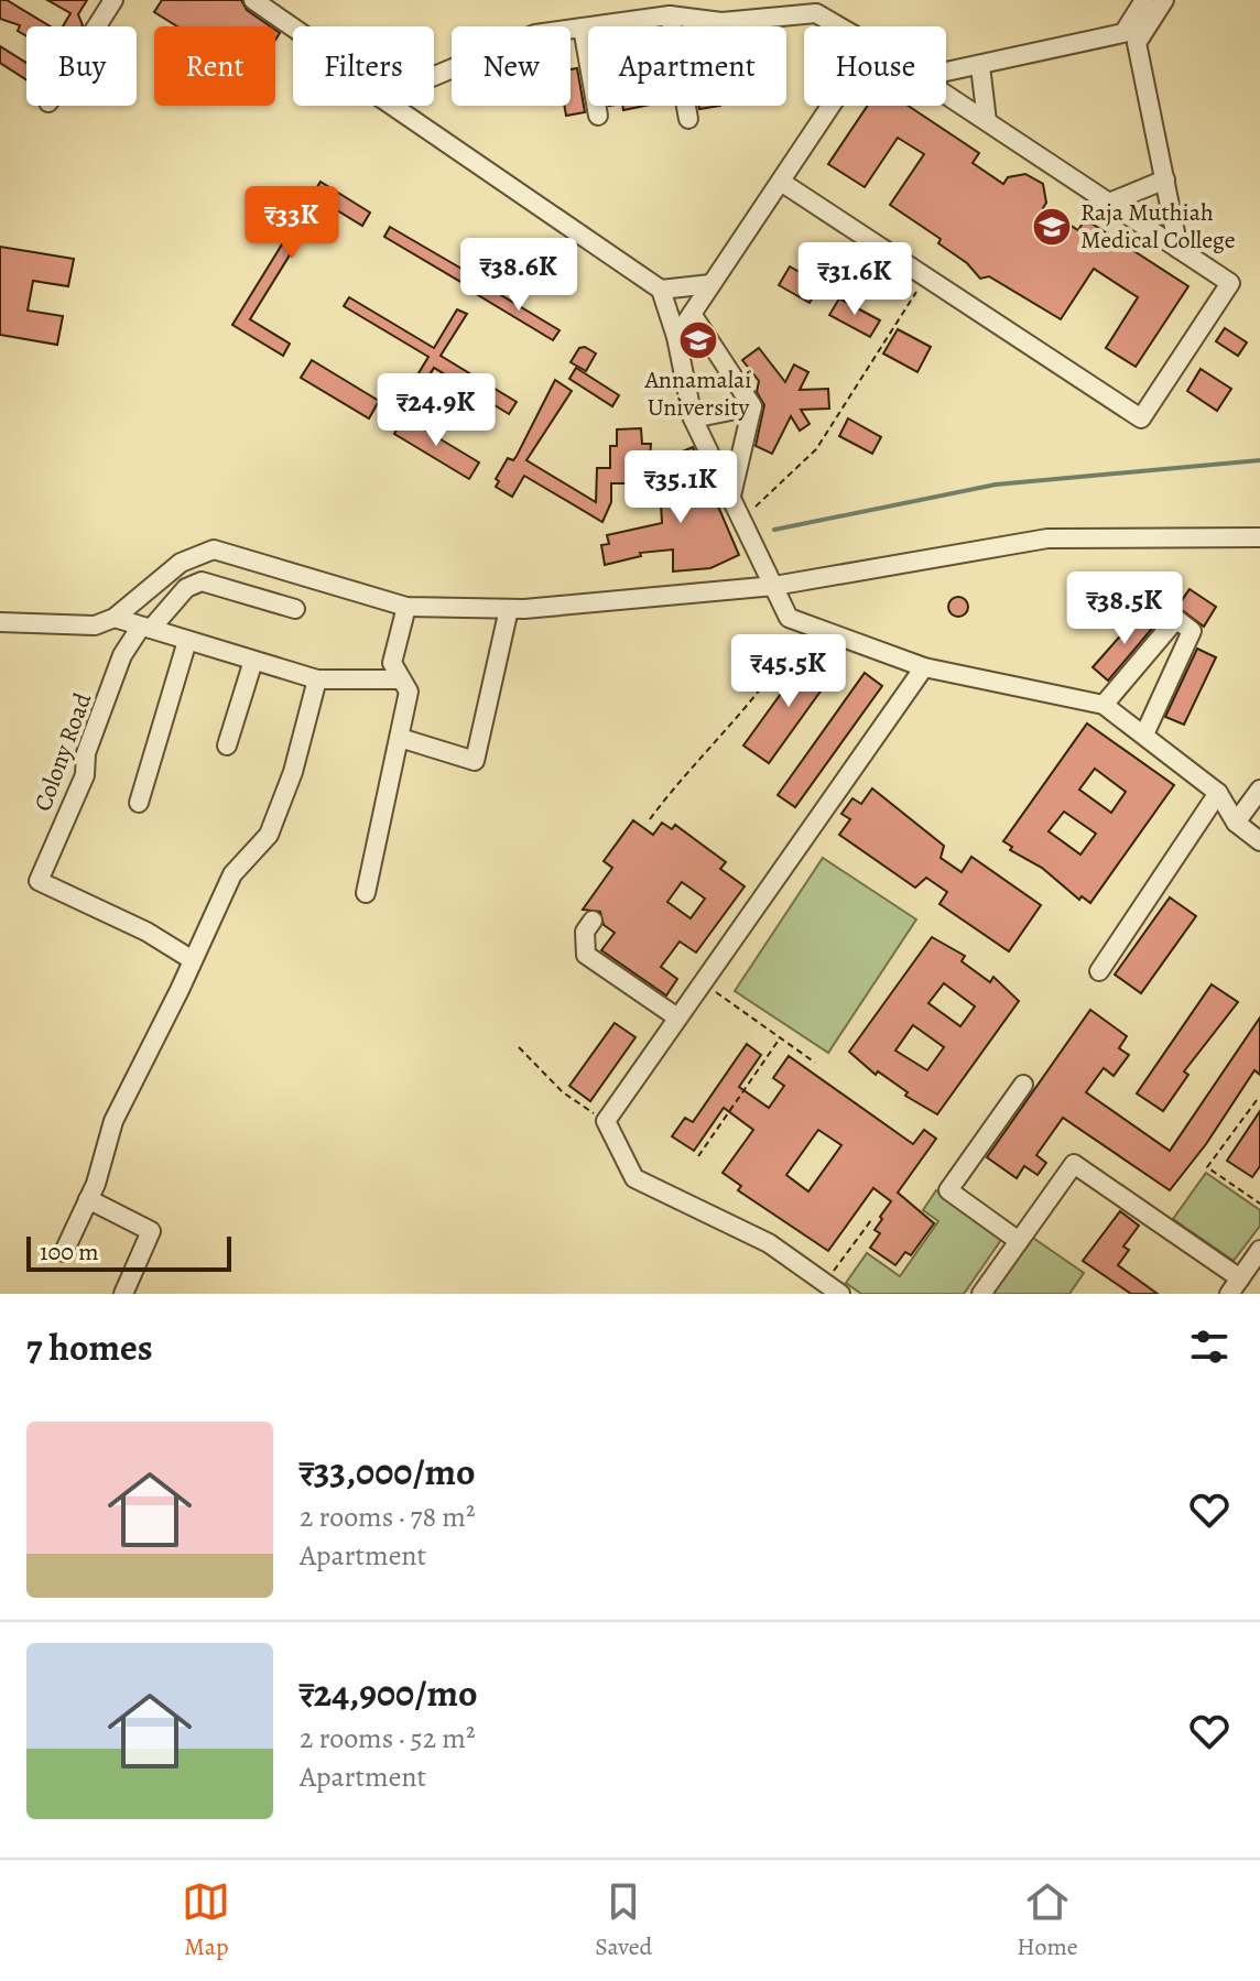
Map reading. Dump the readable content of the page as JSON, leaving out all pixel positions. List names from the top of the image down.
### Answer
{
  "streets": {
    "street": ["Colony Road"]
  },
  "places": {
    "school or university": ["Raja Muthiah Medical College", "Annamalai University"]
  },
  "scale_bar": "100 m",
  "page": {
    "chip": [
      "Buy",
      "Rent",
      "Filters",
      "New",
      "Apartment",
      "House"
    ],
    "price": [
      "₹33K",
      "₹38.6K",
      "₹31.6K",
      "₹24.9K",
      "₹35.1K",
      "₹38.5K",
      "₹45.5K"
    ],
    "scale": "100 m",
    "heading": "7 homes",
    "list": [
      {
        "name": "₹33,000/mo",
        "note": "2 rooms · 78 m² · Apartment"
      },
      {
        "name": "₹24,900/mo",
        "note": "2 rooms · 52 m² · Apartment"
      }
    ],
    "tabs": ["Map", "Saved", "Home"]
  }
}
